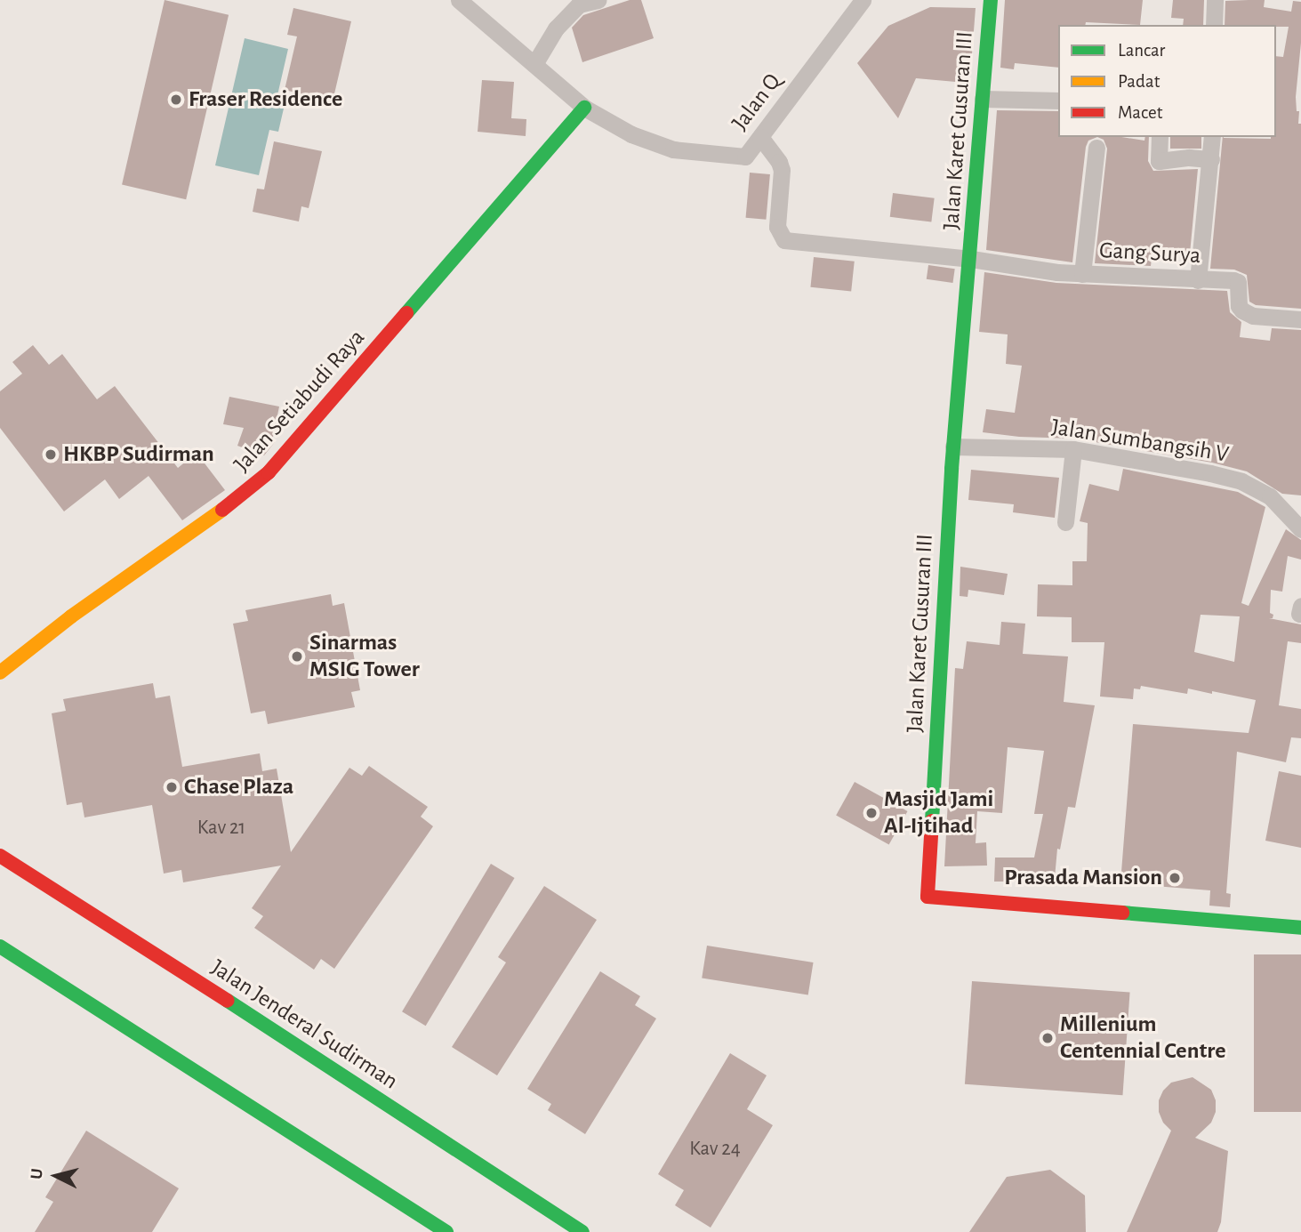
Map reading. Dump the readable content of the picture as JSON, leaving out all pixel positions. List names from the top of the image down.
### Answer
{
  "streets": {
    "street": [
      "Jalan Q",
      "Jalan Karet Gusuran III",
      "Gang Surya",
      "Jalan Setiabudi Raya",
      "Jalan Sumbangsih V",
      "Jalan Jenderal Sudirman"
    ]
  },
  "crossings": [
    ["Jalan Q", "Gang Surya"],
    ["Jalan Q", "Jalan Setiabudi Raya"],
    ["Jalan Karet Gusuran III", "Gang Surya"],
    ["Jalan Karet Gusuran III", "Jalan Sumbangsih V"]
  ],
  "places": [
    "Fraser Residence",
    "HKBP Sudirman",
    "Sinarmas MSIG Tower",
    "Chase Plaza",
    "Masjid Jami Al-Ijtihad",
    "Prasada Mansion",
    "Millenium Centennial Centre"
  ],
  "house_numbers": ["Kav 21", "Kav 24"],
  "legend": ["Lancar", "Padat", "Macet"],
  "north": "left"
}
